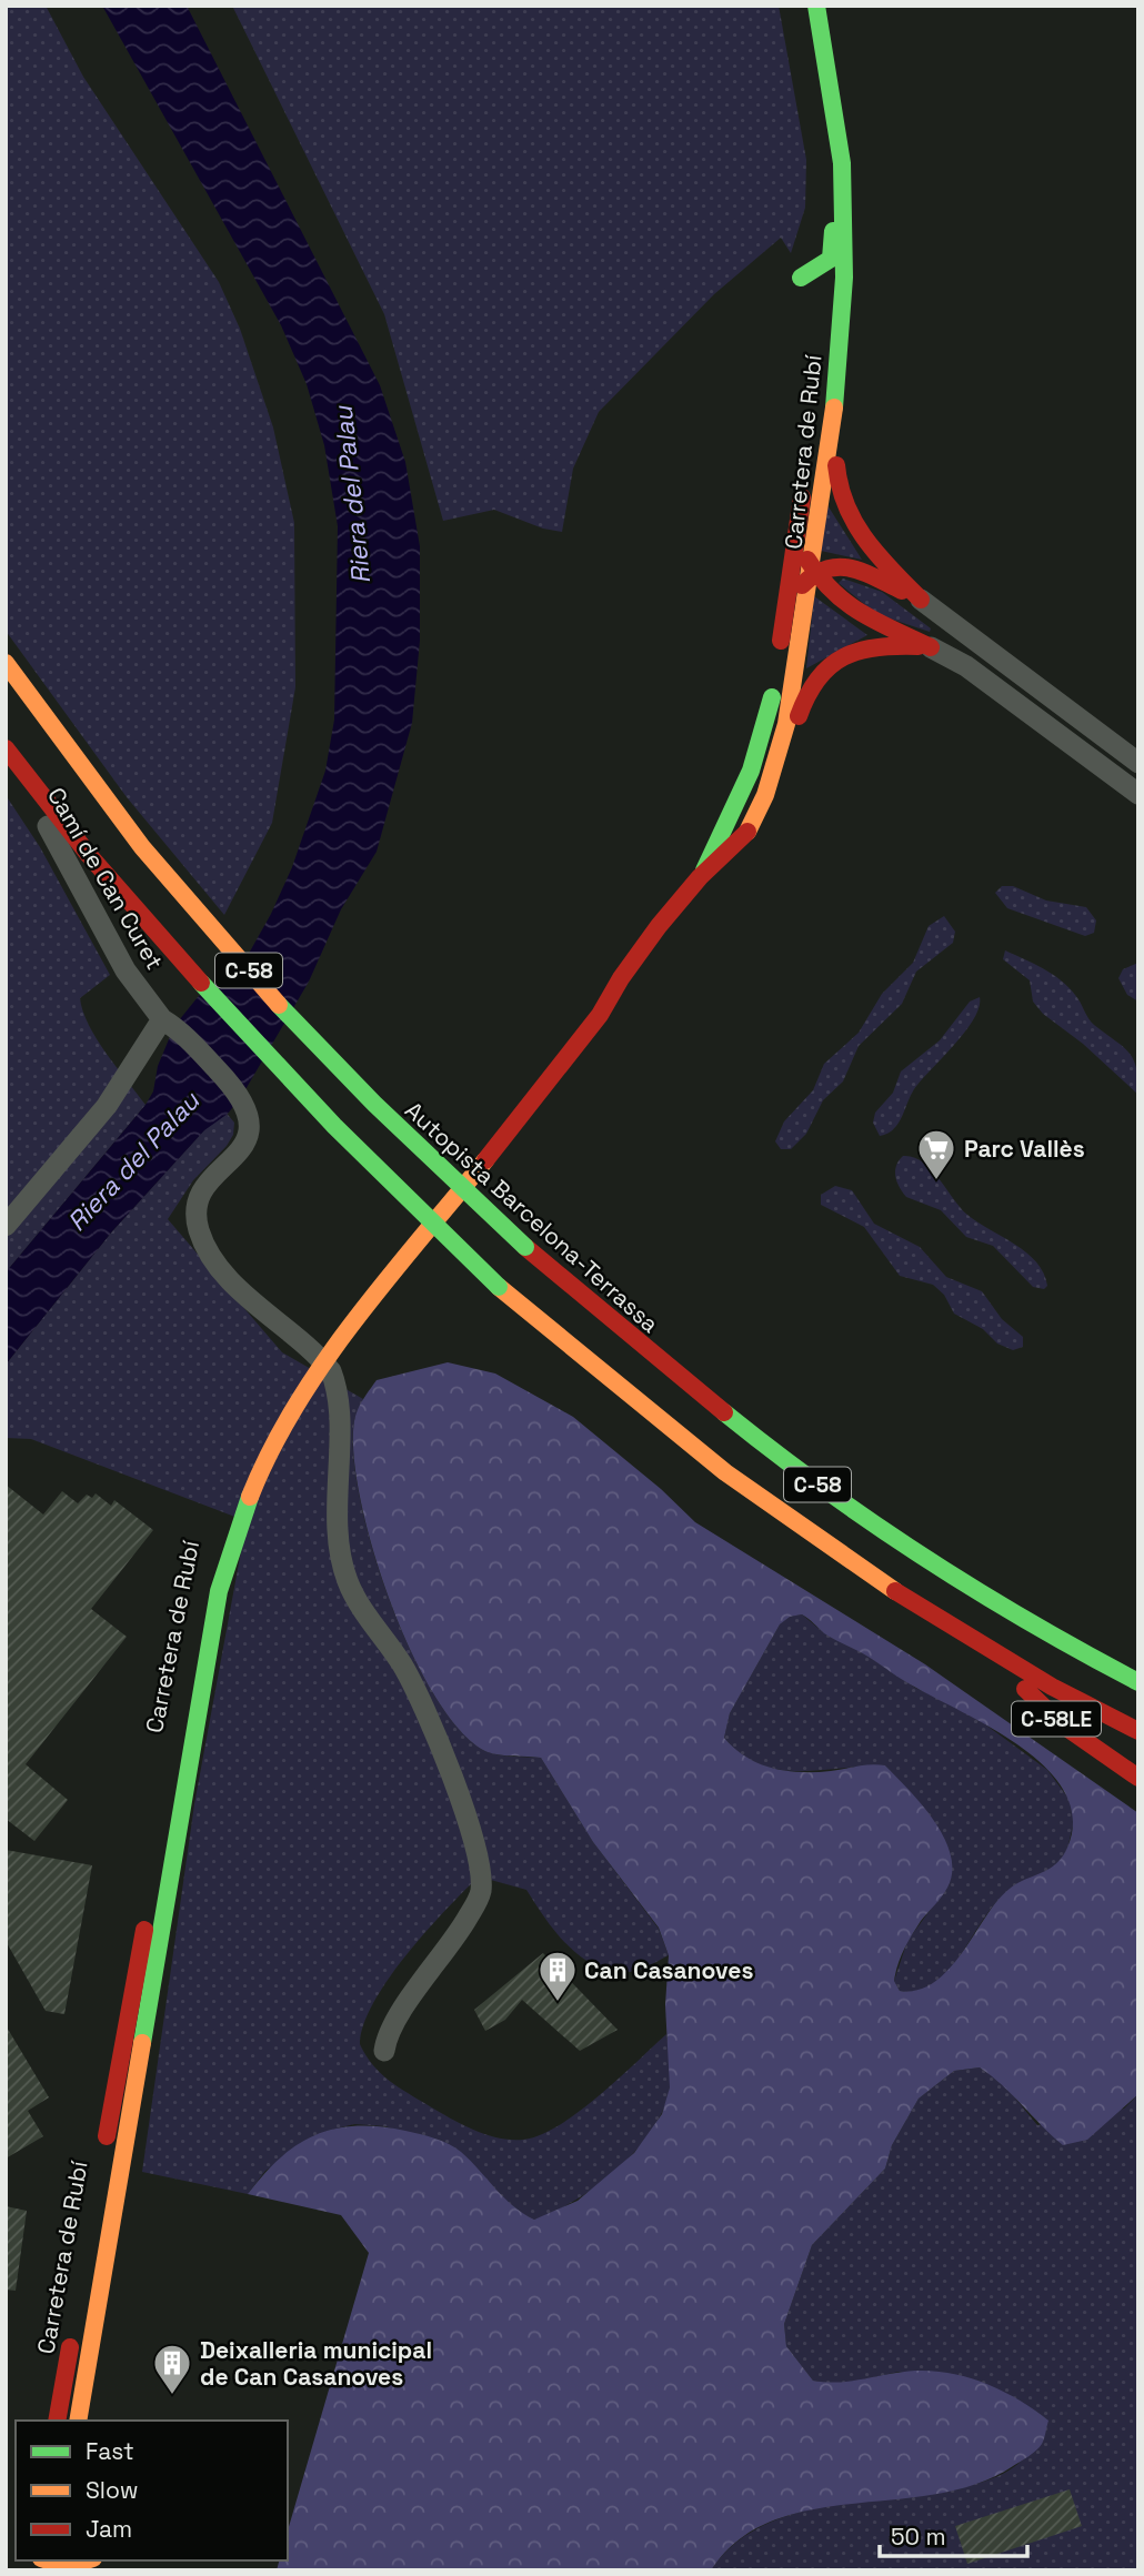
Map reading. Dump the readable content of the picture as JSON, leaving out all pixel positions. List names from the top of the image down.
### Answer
{
  "streets": {
    "main road": [
      "Carretera de Rubí",
      "C-58",
      "Autopista Barcelona-Terrassa",
      "C-58LE"
    ],
    "street": ["Camí de Can Curet"]
  },
  "crossings": [
    ["Carretera de Rubí", "Camí de Can Curet"],
    ["C-58", "C-58LE"]
  ],
  "water": ["Riera del Palau"],
  "places": {
    "supermarket": ["Parc Vallès"],
    "building": ["Can Casanoves", "Deixalleria municipal de Can Casanoves"]
  },
  "legend": ["Fast", "Slow", "Jam"],
  "scale_bar": "50 m"
}
